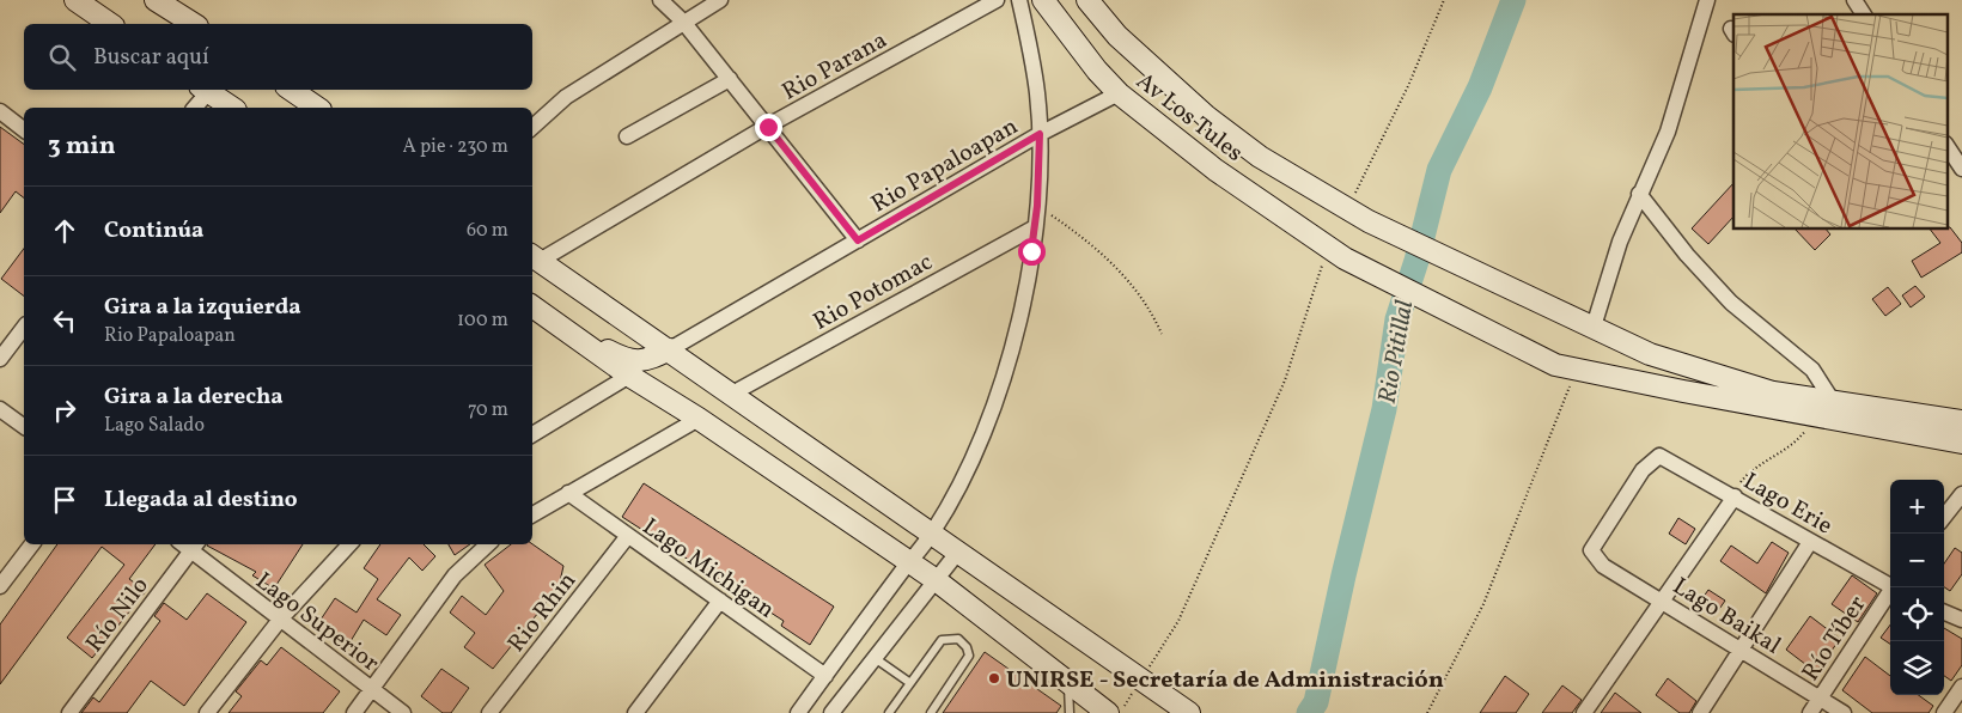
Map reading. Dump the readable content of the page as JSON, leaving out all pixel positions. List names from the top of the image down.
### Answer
{
  "streets": {
    "main road": ["Av Los Tules"],
    "street": [
      "Rio Parana",
      "Rio Papaloapan",
      "Rio Potomac",
      "Lago Erie",
      "Lago Michigan",
      "Rio Rhin",
      "Río Nilo",
      "Lago Baikal",
      "Lago Superior",
      "Río Tíber"
    ]
  },
  "crossings": [
    ["Av Los Tules", "Rio Papaloapan"],
    ["Lago Erie", "Lago Baikal"],
    ["Lago Michigan", "Rio Rhin"],
    ["Río Nilo", "Lago Superior"],
    ["Lago Baikal", "Río Tíber"]
  ],
  "water": ["Rio Pitillal"],
  "places": ["UNIRSE - Secretaría de Administración"],
  "page": {
    "search": "Buscar aquí",
    "heading": ["3 min", "A pie · 230 m"],
    "list": [
      ["Continúa", "60 m"],
      ["Gira a la izquierda", "Rio Papaloapan", "100 m"],
      ["Gira a la derecha", "Lago Salado", "70 m"],
      "Llegada al destino"
    ],
    "map_buttons": ["+", "−"]
  }
}
